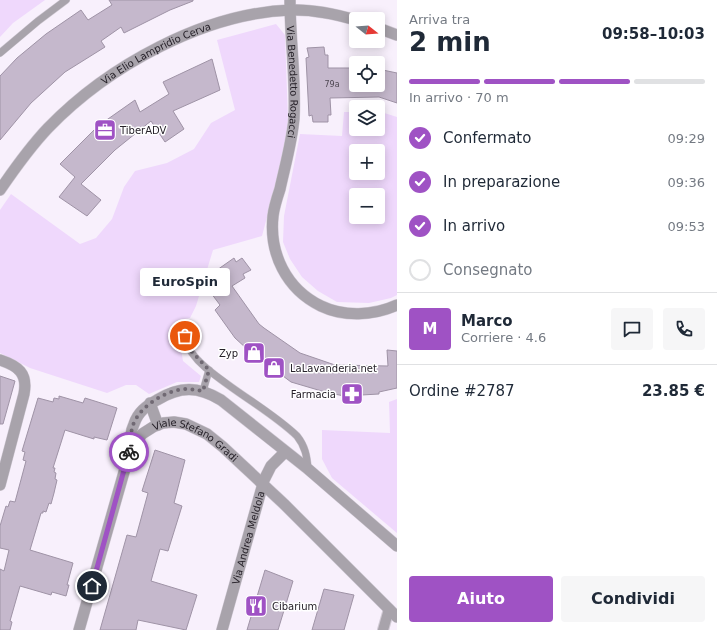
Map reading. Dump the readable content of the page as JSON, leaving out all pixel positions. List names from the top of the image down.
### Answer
{
  "streets": {
    "street": [
      "Via Elio Lampridio Cerva",
      "Via Benedetto Rogacci",
      "Viale Stefano Gradi",
      "Via Andrea Meldola"
    ]
  },
  "crossings": [
    ["Via Elio Lampridio Cerva", "Via Benedetto Rogacci"],
    ["Viale Stefano Gradi", "Via Andrea Meldola"]
  ],
  "places": {
    "office": ["TiberADV"],
    "other": ["EuroSpin"],
    "shop": ["Zyp", "LaLavanderia.net"],
    "pharmacy": ["Farmacia"],
    "restaurant": ["Cibarium"]
  },
  "house_numbers": ["79a"],
  "north": "right",
  "page": {
    "heading": ["2 min", "Arriva tra", "09:58–10:03"],
    "panel": [
      "Marco",
      "Corriere · 4.6",
      "Ordine #2787",
      "23.85 €"
    ],
    "map_buttons": ["+", "−"],
    "bar": "In arrivo · 70 m",
    "list": [
      ["Confermato", "09:29"],
      ["In preparazione", "09:36"],
      ["In arrivo", "09:53"],
      "Consegnato"
    ],
    "bubble": "EuroSpin",
    "round": "M",
    "buttons": ["Aiuto", "Condividi"]
  }
}
